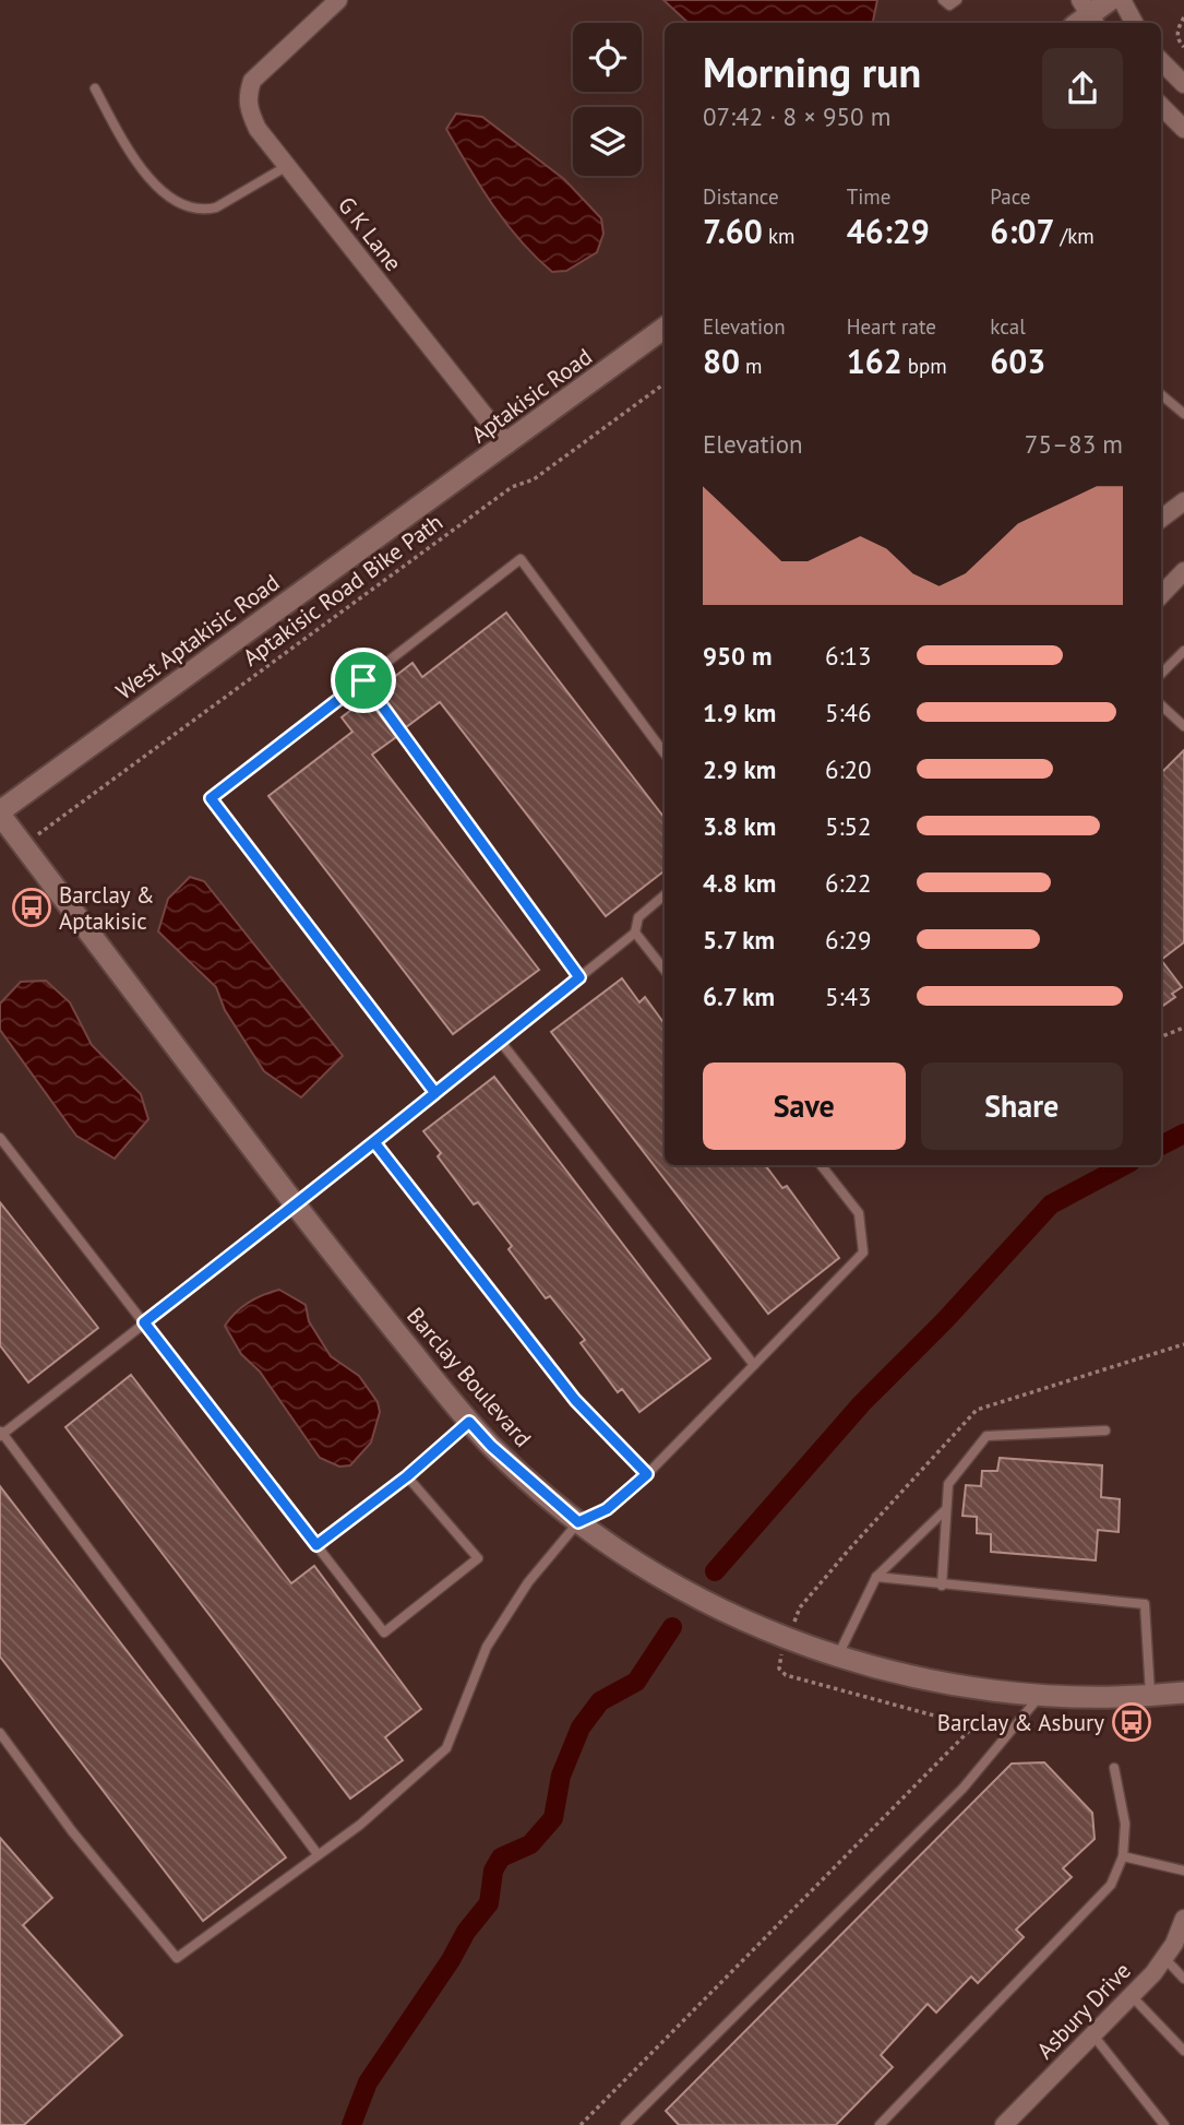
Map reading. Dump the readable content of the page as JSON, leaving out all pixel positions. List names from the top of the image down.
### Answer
{
  "streets": {
    "street": [
      "G K Lane",
      "Aptakisic Road",
      "West Aptakisic Road",
      "Barclay Boulevard",
      "Asbury Drive"
    ],
    "path": ["Aptakisic Road Bike Path"]
  },
  "crossings": [
    ["G K Lane", "Aptakisic Road"],
    ["Aptakisic Road", "West Aptakisic Road"],
    ["West Aptakisic Road", "Barclay Boulevard"]
  ],
  "places": {
    "bus stop": ["Barclay & Aptakisic", "Barclay & Asbury"]
  },
  "page": {
    "heading": ["Morning run", "07:42 · 8 × 950 m"],
    "stats": [
      ["Distance", "7.60 km"],
      ["Time", "46:29"],
      ["Pace", "6:07 /km"],
      ["Elevation", "80 m"],
      ["Heart rate", "162 bpm"],
      ["kcal", "603"]
    ],
    "chart": ["Elevation", "75–83 m"],
    "list": [
      {
        "name": "950 m",
        "note": "6:13"
      },
      {
        "name": "1.9 km",
        "note": "5:46"
      },
      {
        "name": "2.9 km",
        "note": "6:20"
      },
      {
        "name": "3.8 km",
        "note": "5:52"
      },
      {
        "name": "4.8 km",
        "note": "6:22"
      },
      {
        "name": "5.7 km",
        "note": "6:29"
      },
      {
        "name": "6.7 km",
        "note": "5:43"
      }
    ],
    "buttons": ["Save", "Share"]
  }
}
